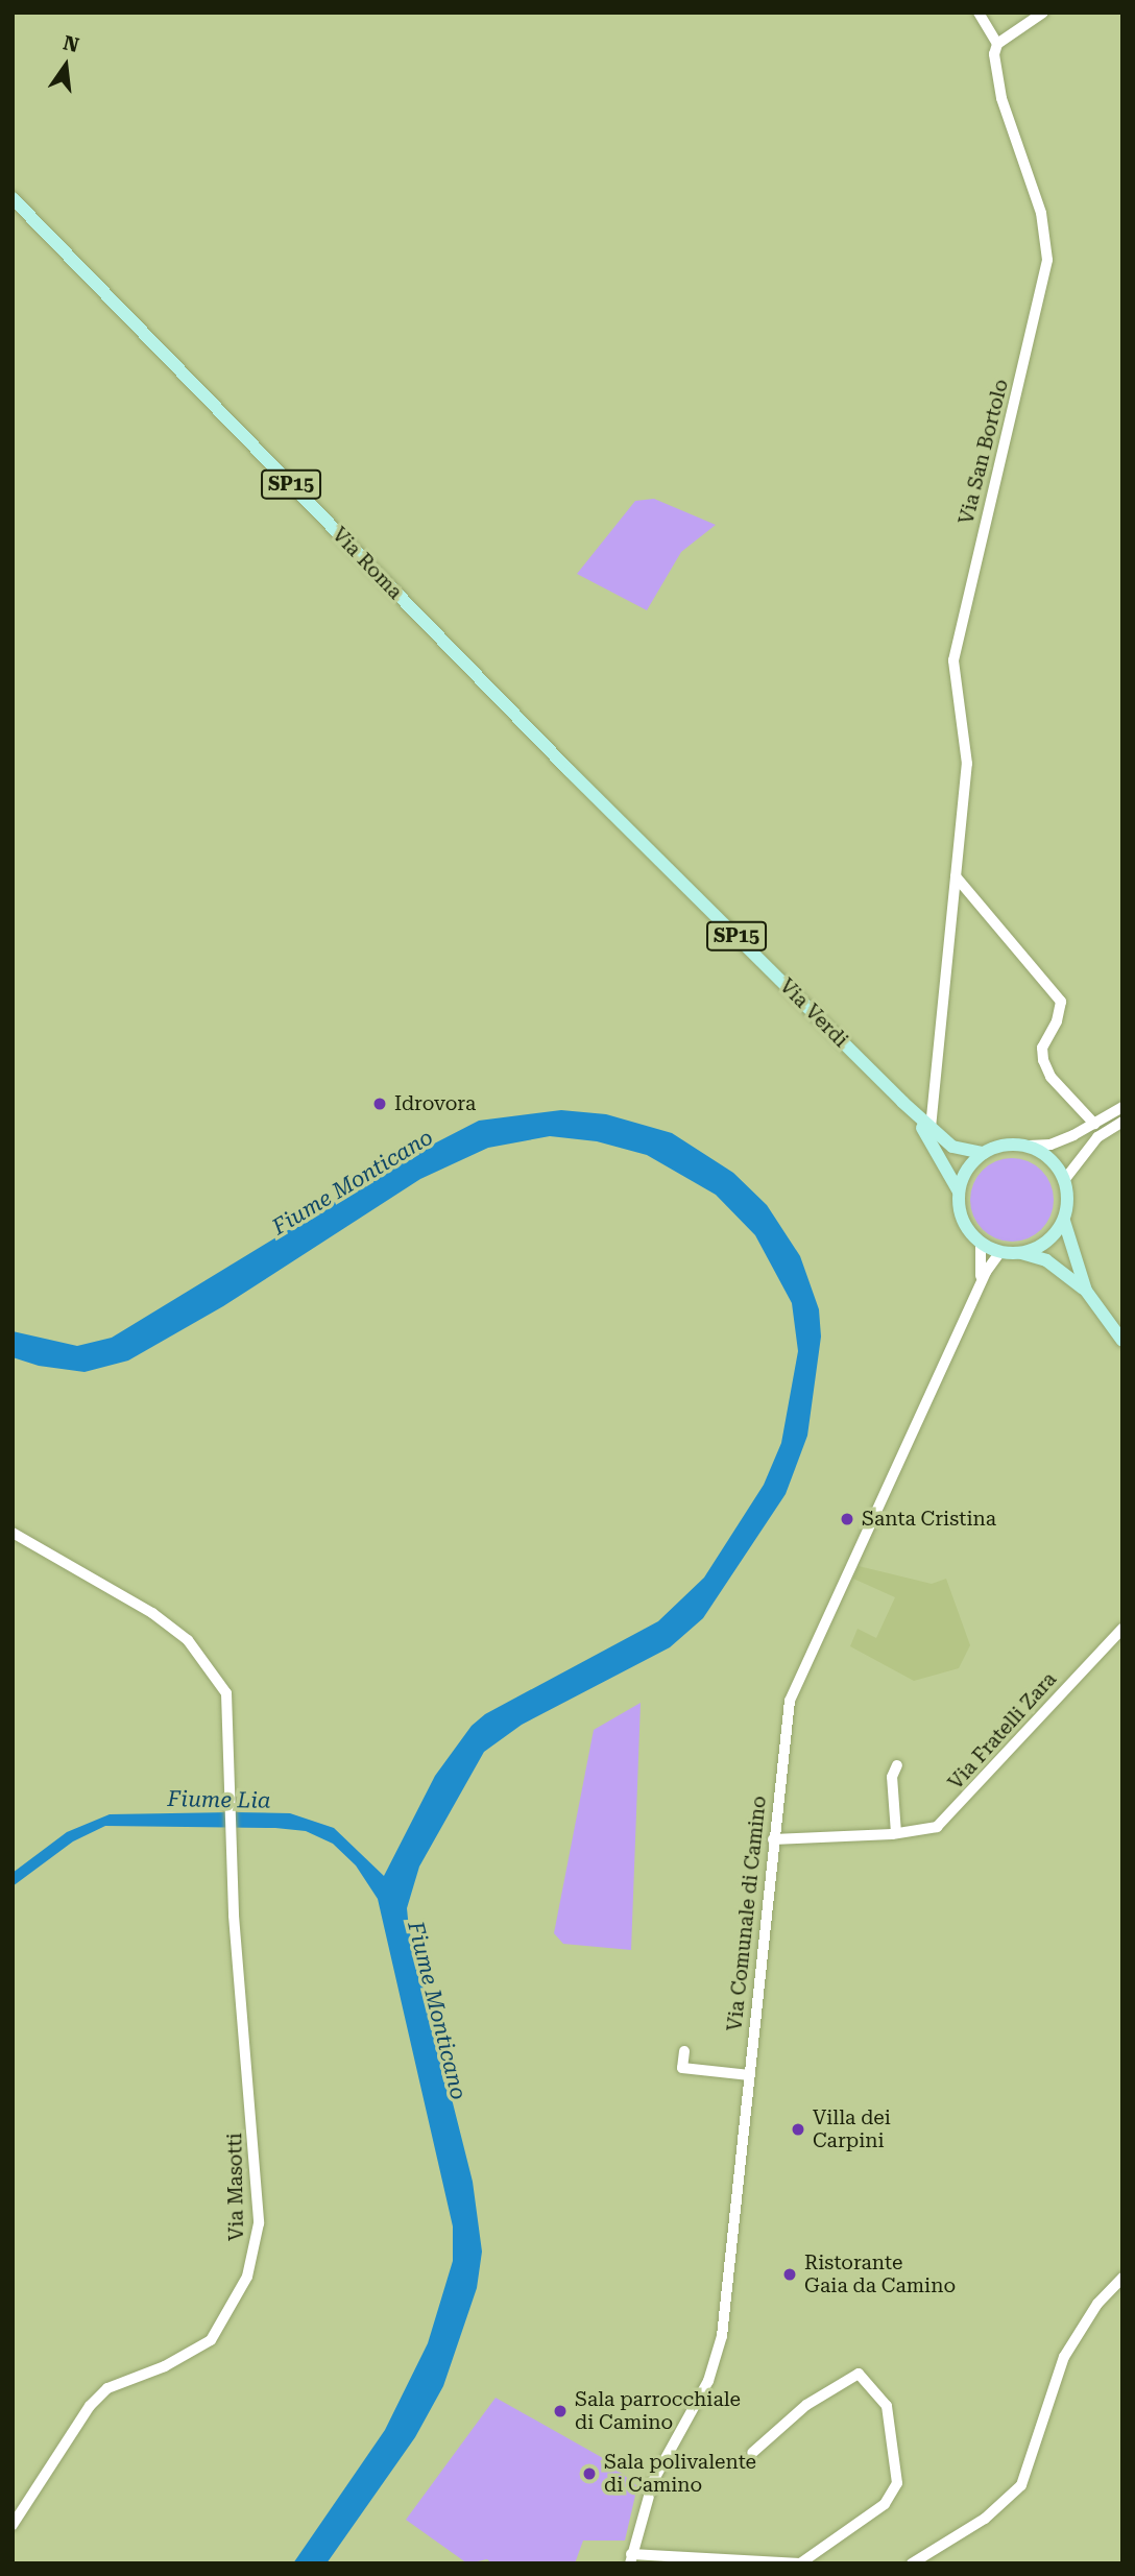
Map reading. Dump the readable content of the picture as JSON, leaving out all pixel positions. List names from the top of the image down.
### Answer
{
  "streets": {
    "main road": ["SP15", "Via Roma", "Via Verdi"],
    "street": [
      "Via San Bortolo",
      "Via Fratelli Zara",
      "Via Comunale di Camino",
      "Via Masotti"
    ]
  },
  "crossings": [
    ["Via San Bortolo", "SP15"],
    ["SP15", "Via Verdi"],
    ["SP15", "Via Comunale di Camino"],
    ["Via Roma", "Via Verdi"],
    ["Via Fratelli Zara", "Via Comunale di Camino"]
  ],
  "water": ["Fiume Monticano", "Fiume Lia"],
  "places": [
    "Idrovora",
    "Santa Cristina",
    "Villa dei Carpini",
    "Ristorante Gaia da Camino",
    "Sala parrocchiale di Camino",
    "Sala polivalente di Camino"
  ],
  "north": "top"
}
